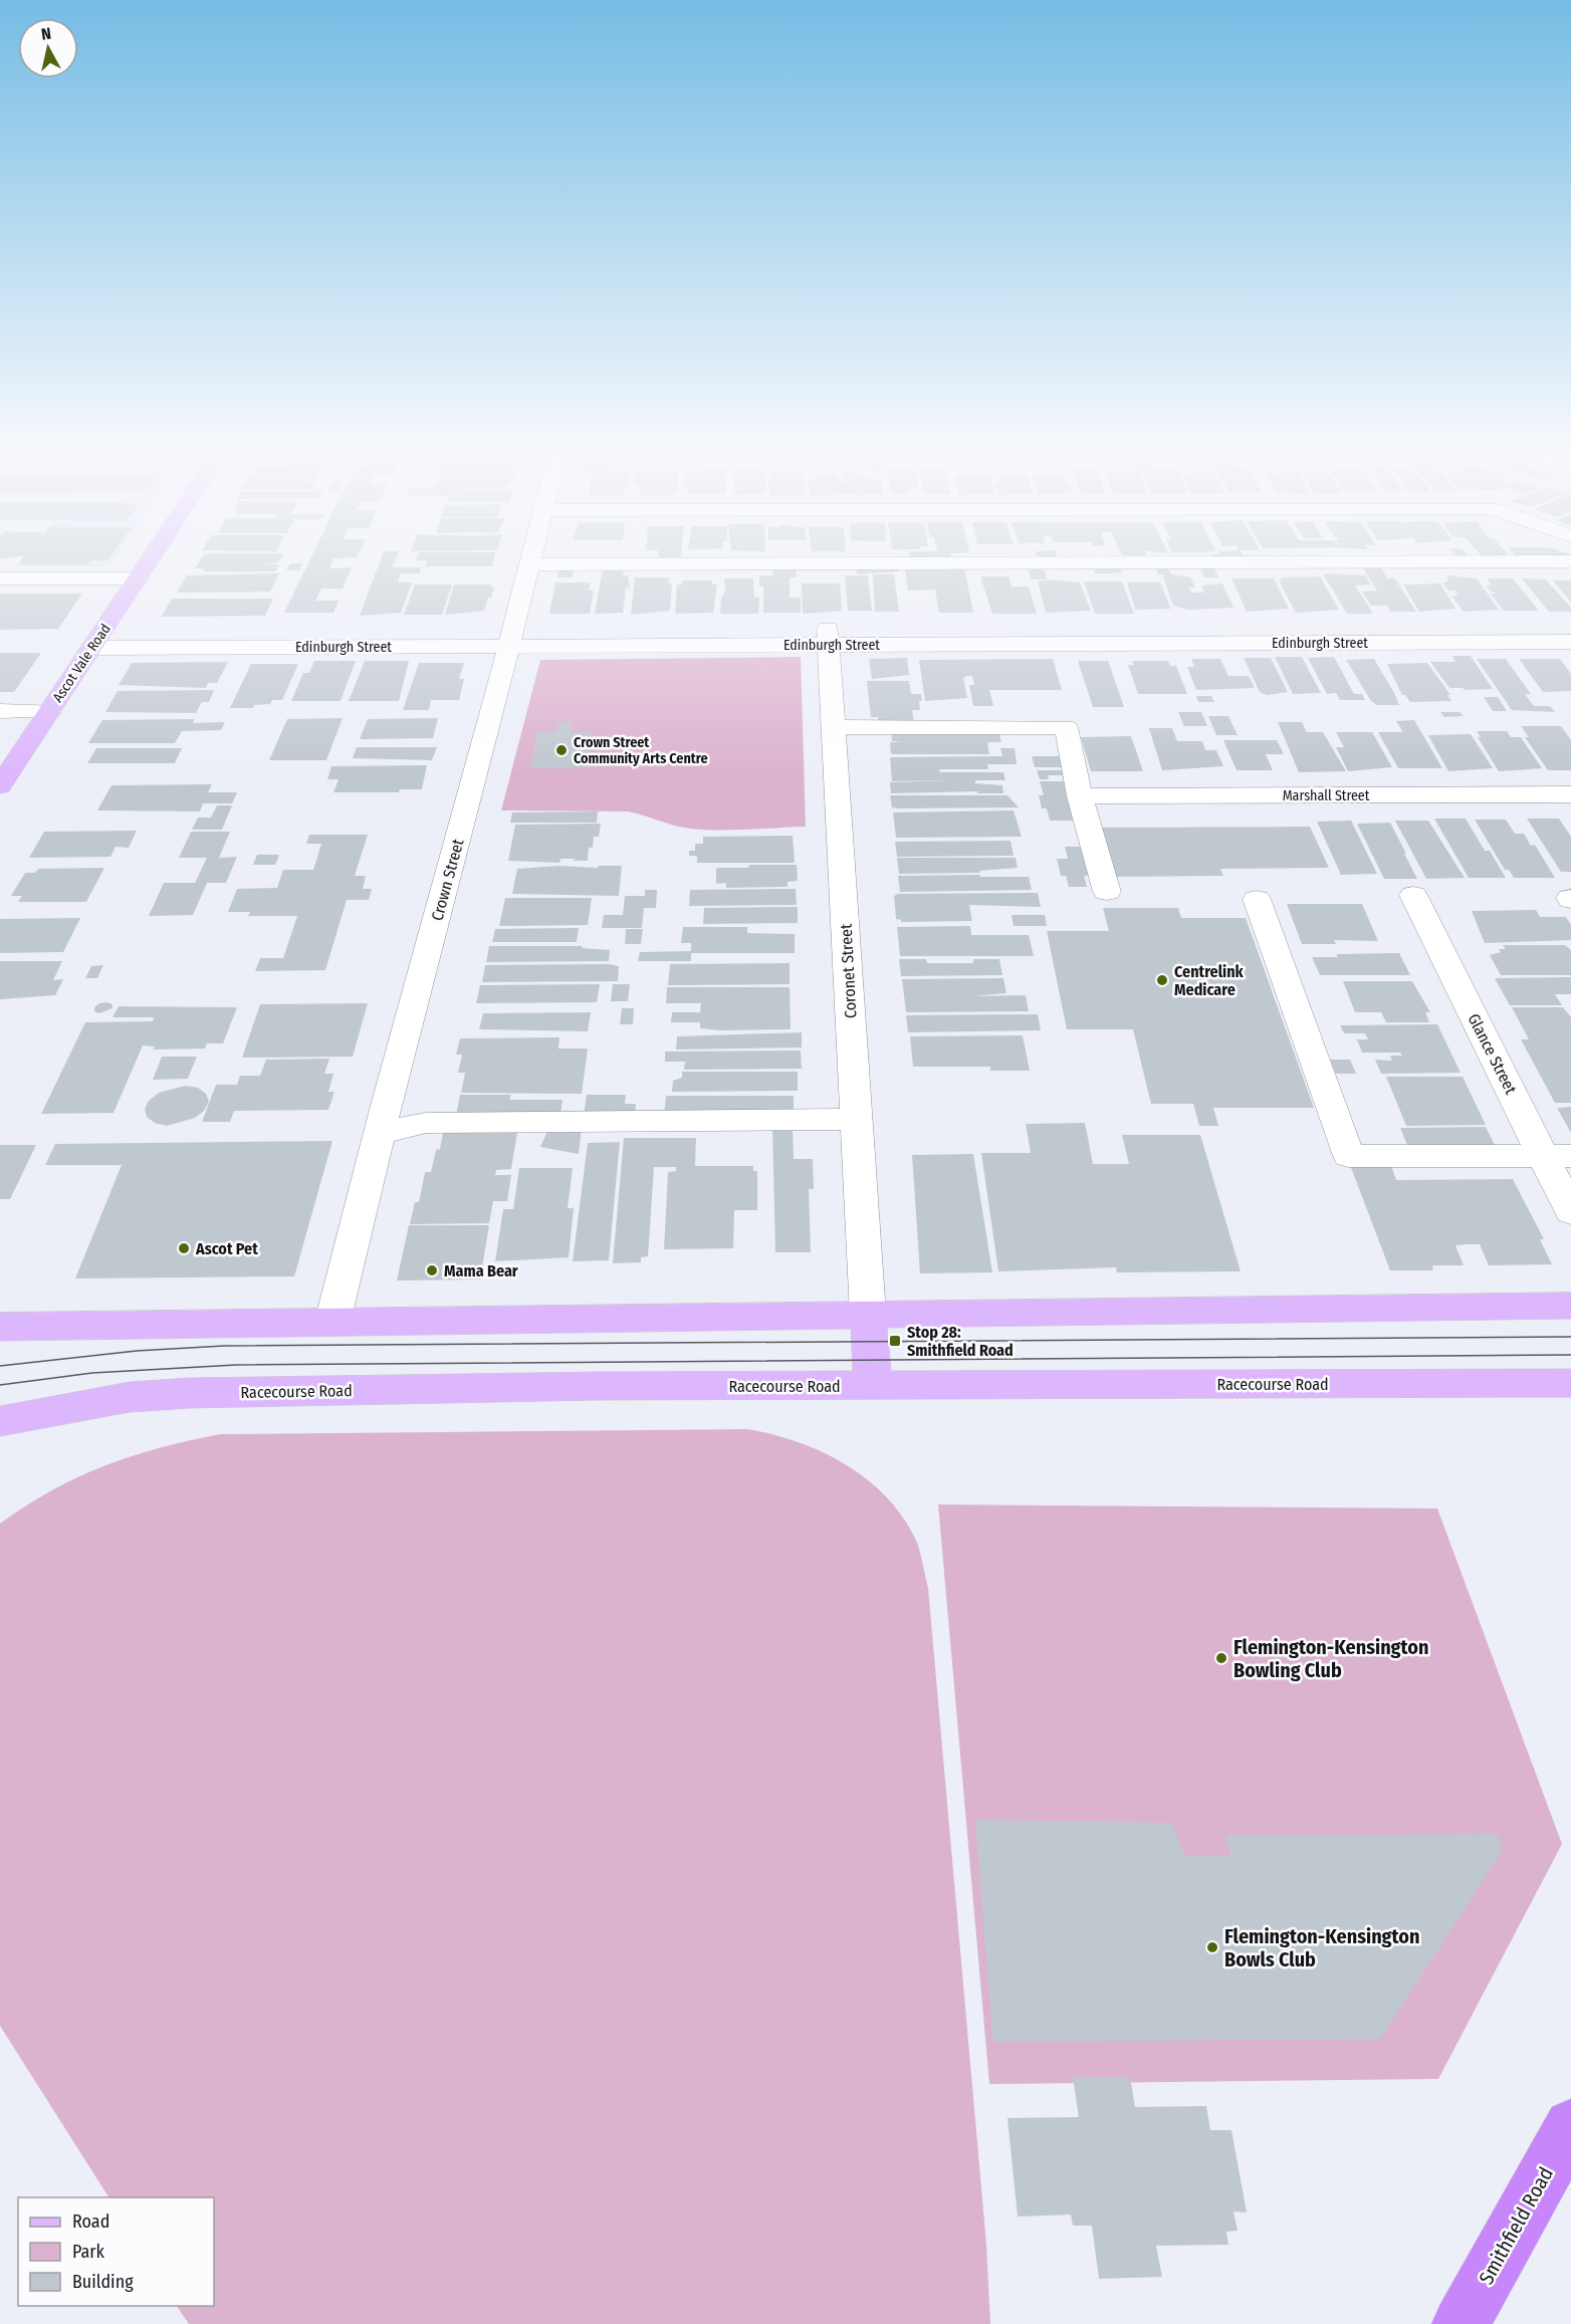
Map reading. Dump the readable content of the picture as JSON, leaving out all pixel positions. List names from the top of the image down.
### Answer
{
  "streets": {
    "highway": ["Smithfield Road"],
    "main road": ["Ascot Vale Road", "Racecourse Road"],
    "street": [
      "Edinburgh Street",
      "Marshall Street",
      "Crown Street",
      "Coronet Street",
      "Glance Street"
    ]
  },
  "crossings": [
    ["Edinburgh Street", "Ascot Vale Road"],
    ["Edinburgh Street", "Crown Street"],
    ["Edinburgh Street", "Coronet Street"]
  ],
  "places": {
    "other": [
      "Crown Street Community Arts Centre",
      "Centrelink Medicare",
      "Ascot Pet",
      "Mama Bear",
      "Flemington-Kensington Bowling Club",
      "Flemington-Kensington Bowls Club"
    ],
    "transit": ["Stop 28: Smithfield Road"]
  },
  "legend": ["Road", "Park", "Building"],
  "north": "top"
}
